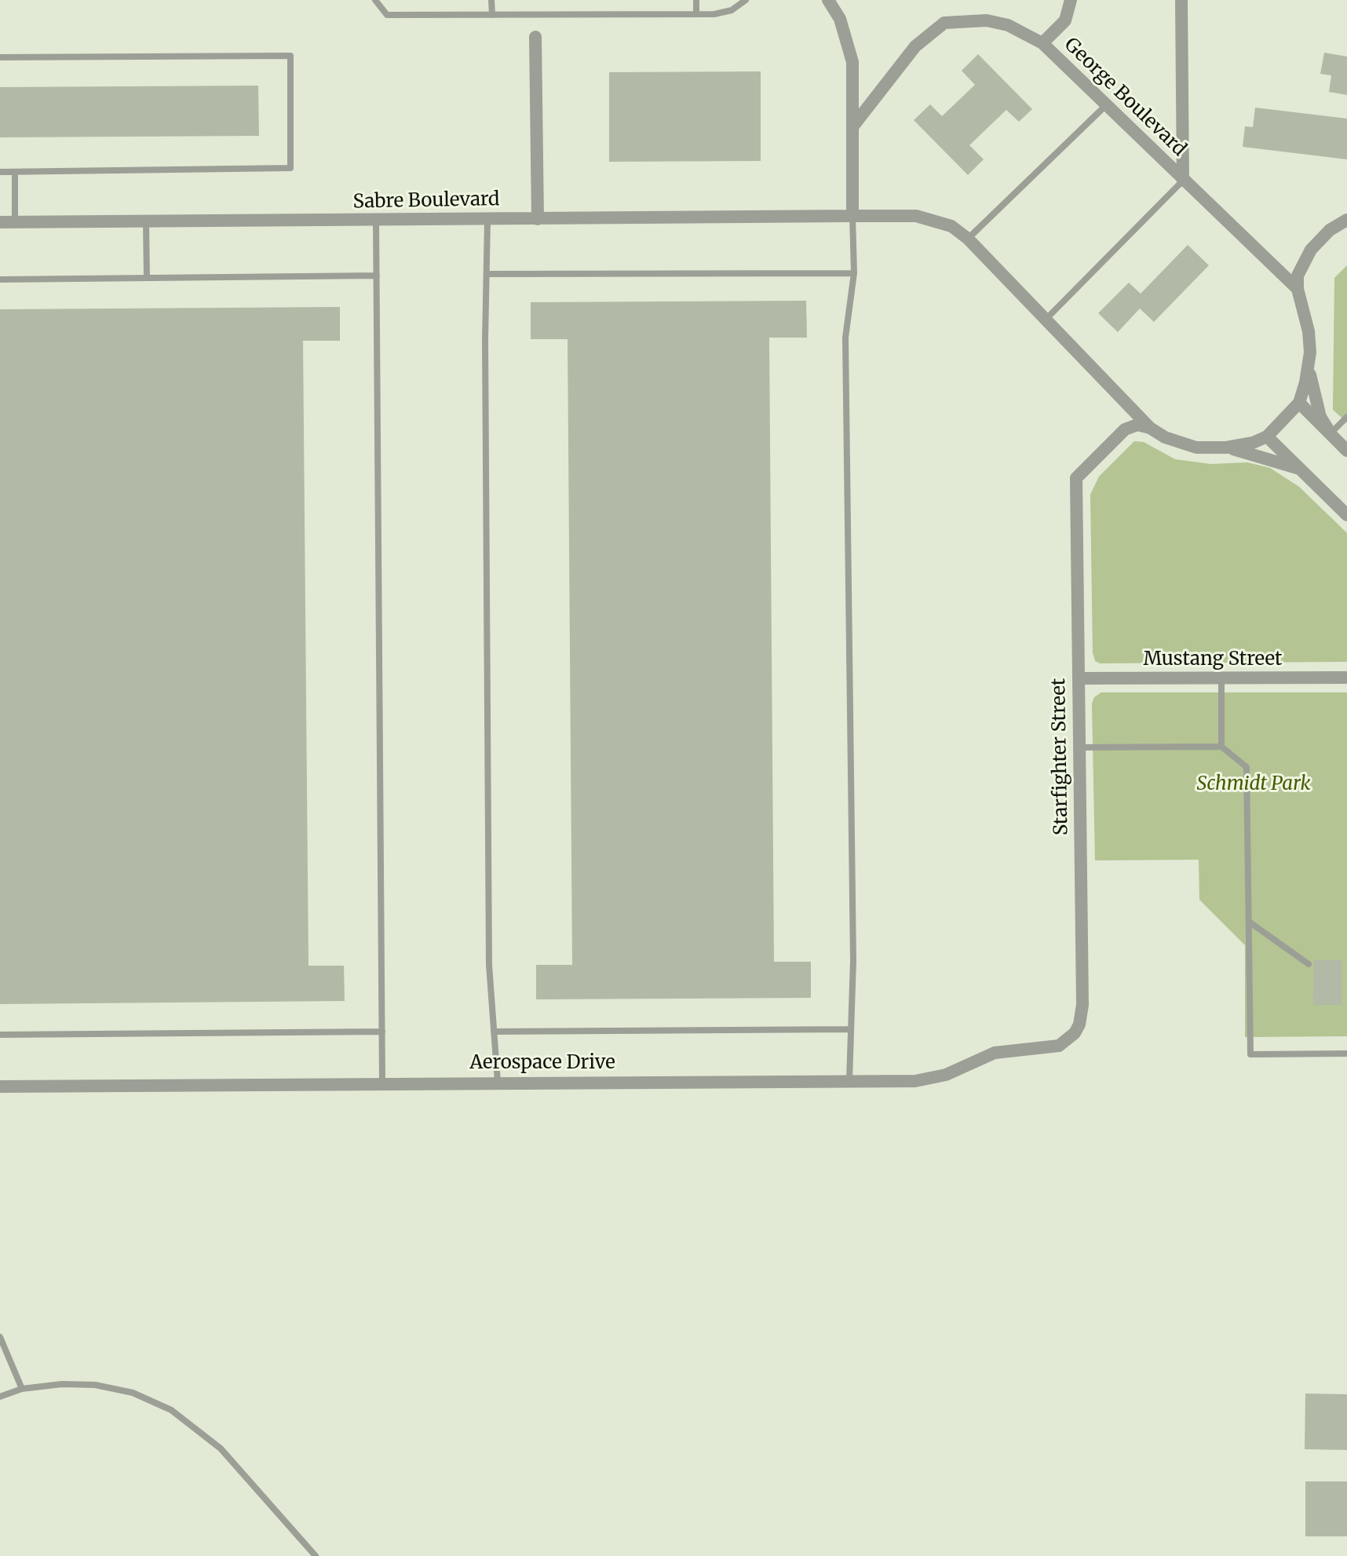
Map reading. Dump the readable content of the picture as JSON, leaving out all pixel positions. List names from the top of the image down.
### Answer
{
  "streets": {
    "street": [
      "George Boulevard",
      "Sabre Boulevard",
      "Mustang Street",
      "Starfighter Street",
      "Aerospace Drive"
    ]
  },
  "crossings": [
    ["Mustang Street", "Starfighter Street"],
    ["Starfighter Street", "Aerospace Drive"]
  ],
  "parks": ["Schmidt Park"]
}
